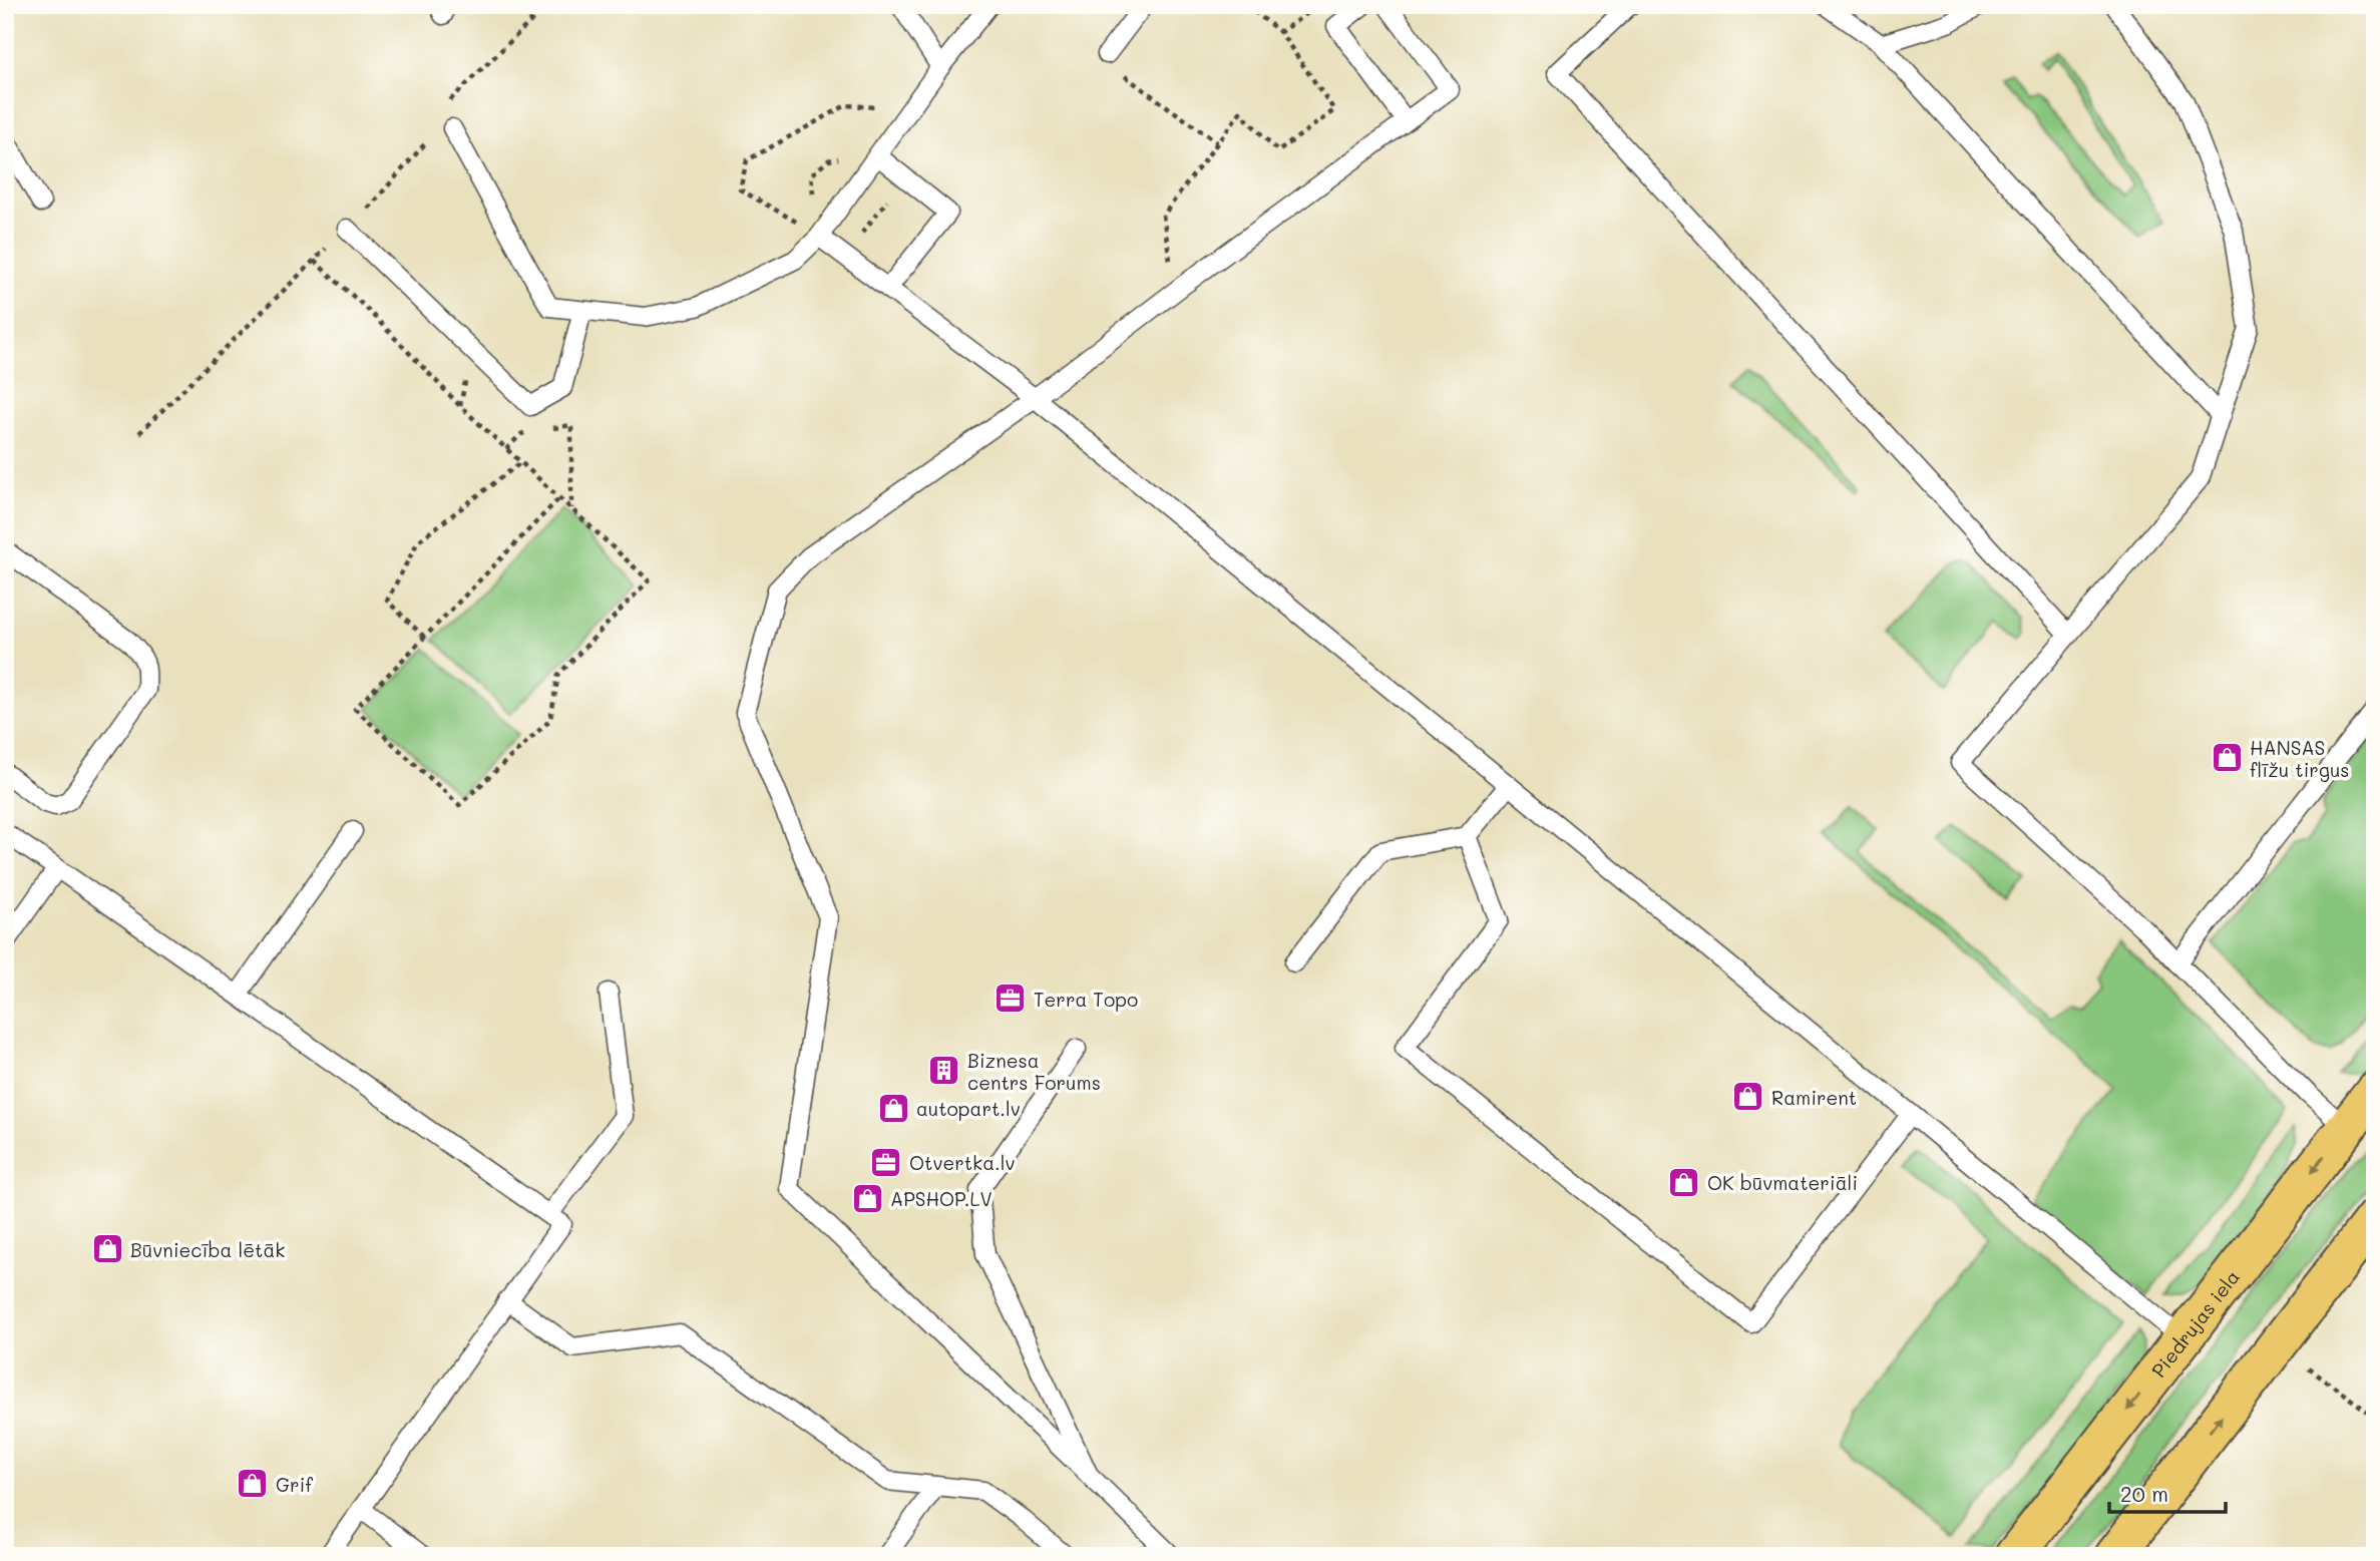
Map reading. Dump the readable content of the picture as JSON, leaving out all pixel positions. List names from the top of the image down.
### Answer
{
  "streets": {
    "main road": ["Piedrujas iela"]
  },
  "places": {
    "shop": [
      "HANSAS flīžu tirgus",
      "Ramirent",
      "autopart.lv",
      "OK būvmateriāli",
      "APSHOP.LV",
      "Būvniecība lētāk",
      "Grif"
    ],
    "office": ["Terra Topo", "Otvertka.lv"],
    "building": ["Biznesa centrs Forums"]
  },
  "scale_bar": "20 m"
}
